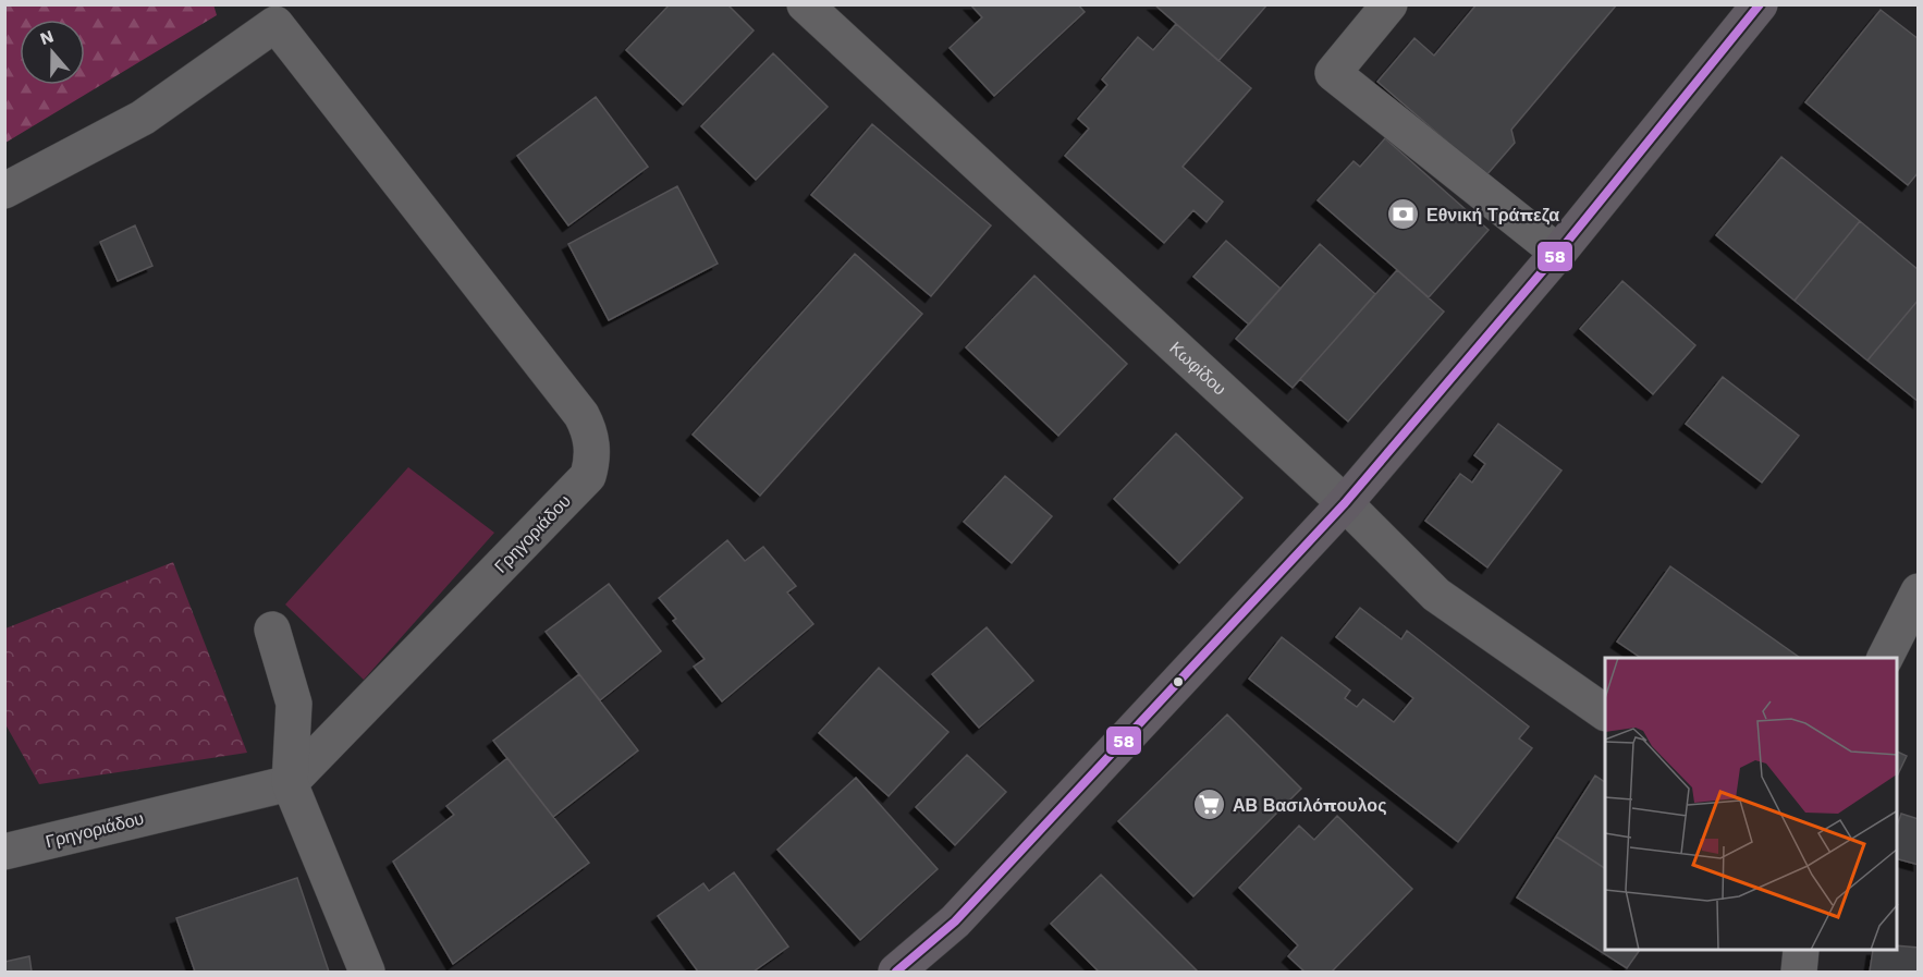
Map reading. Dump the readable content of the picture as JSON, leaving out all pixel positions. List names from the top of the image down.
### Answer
{
  "streets": {
    "street": ["Κωφίδου", "Γρηγοριάδου"]
  },
  "places": {
    "bank": ["Εθνική Τράπεζα"],
    "supermarket": ["ΑΒ Βασιλόπουλος"]
  },
  "lines": ["transit line 58"],
  "north": "top"
}
